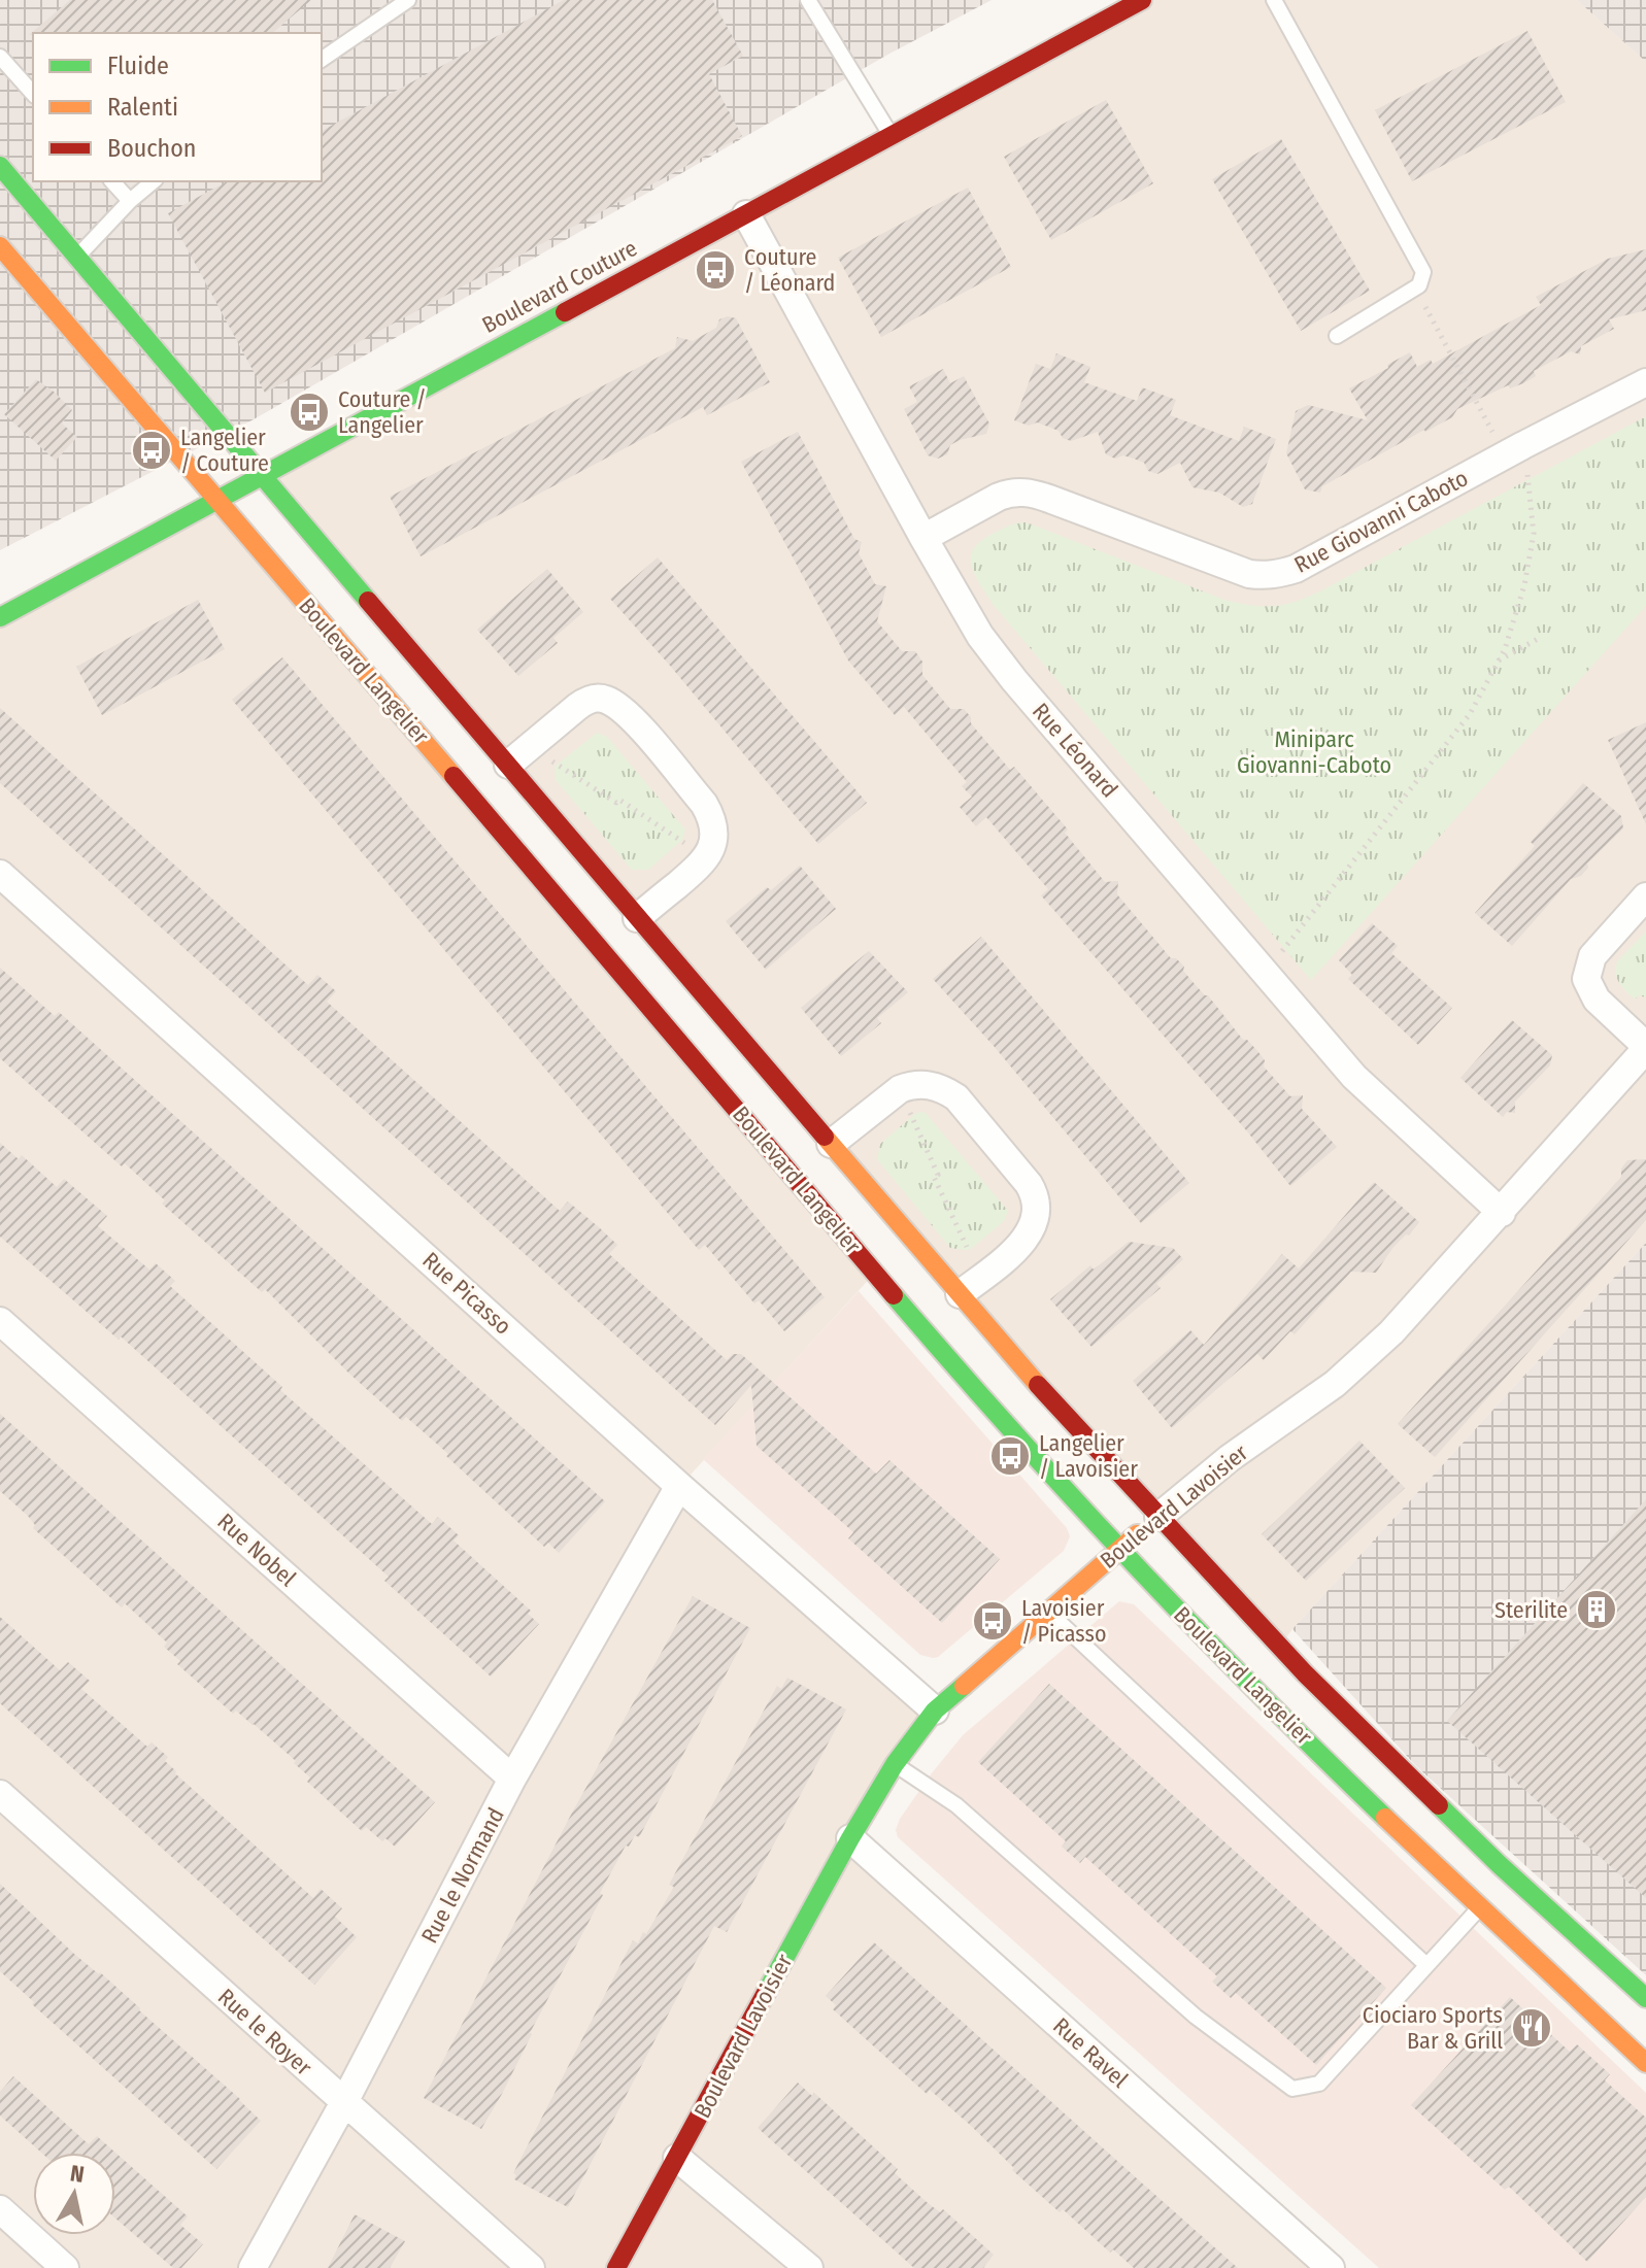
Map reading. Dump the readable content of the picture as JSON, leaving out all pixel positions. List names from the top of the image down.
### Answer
{
  "streets": {
    "main road": ["Boulevard Couture", "Boulevard Langelier", "Boulevard Lavoisier"],
    "street": [
      "Rue Giovanni Caboto",
      "Rue Léonard",
      "Rue Picasso",
      "Rue Nobel",
      "Rue le Normand",
      "Rue le Royer",
      "Rue Ravel"
    ]
  },
  "crossings": [
    ["Boulevard Couture", "Boulevard Langelier"],
    ["Boulevard Couture", "Rue Léonard"],
    ["Rue Giovanni Caboto", "Rue Léonard"],
    ["Boulevard Langelier", "Boulevard Lavoisier"],
    ["Rue Léonard", "Boulevard Lavoisier"],
    ["Rue Picasso", "Boulevard Lavoisier"],
    ["Rue Picasso", "Rue le Normand"],
    ["Boulevard Lavoisier", "Rue Ravel"],
    ["Rue Nobel", "Rue le Normand"],
    ["Rue le Normand", "Rue le Royer"]
  ],
  "parks": ["Miniparc Giovanni-Caboto"],
  "places": {
    "bus stop": [
      "Couture / Léonard",
      "Couture / Langelier",
      "Langelier / Couture",
      "Langelier / Lavoisier",
      "Lavoisier / Picasso"
    ],
    "building": ["Sterilite"],
    "restaurant": ["Ciociaro Sports Bar & Grill"]
  },
  "legend": ["Fluide", "Ralenti", "Bouchon"],
  "north": "top"
}
